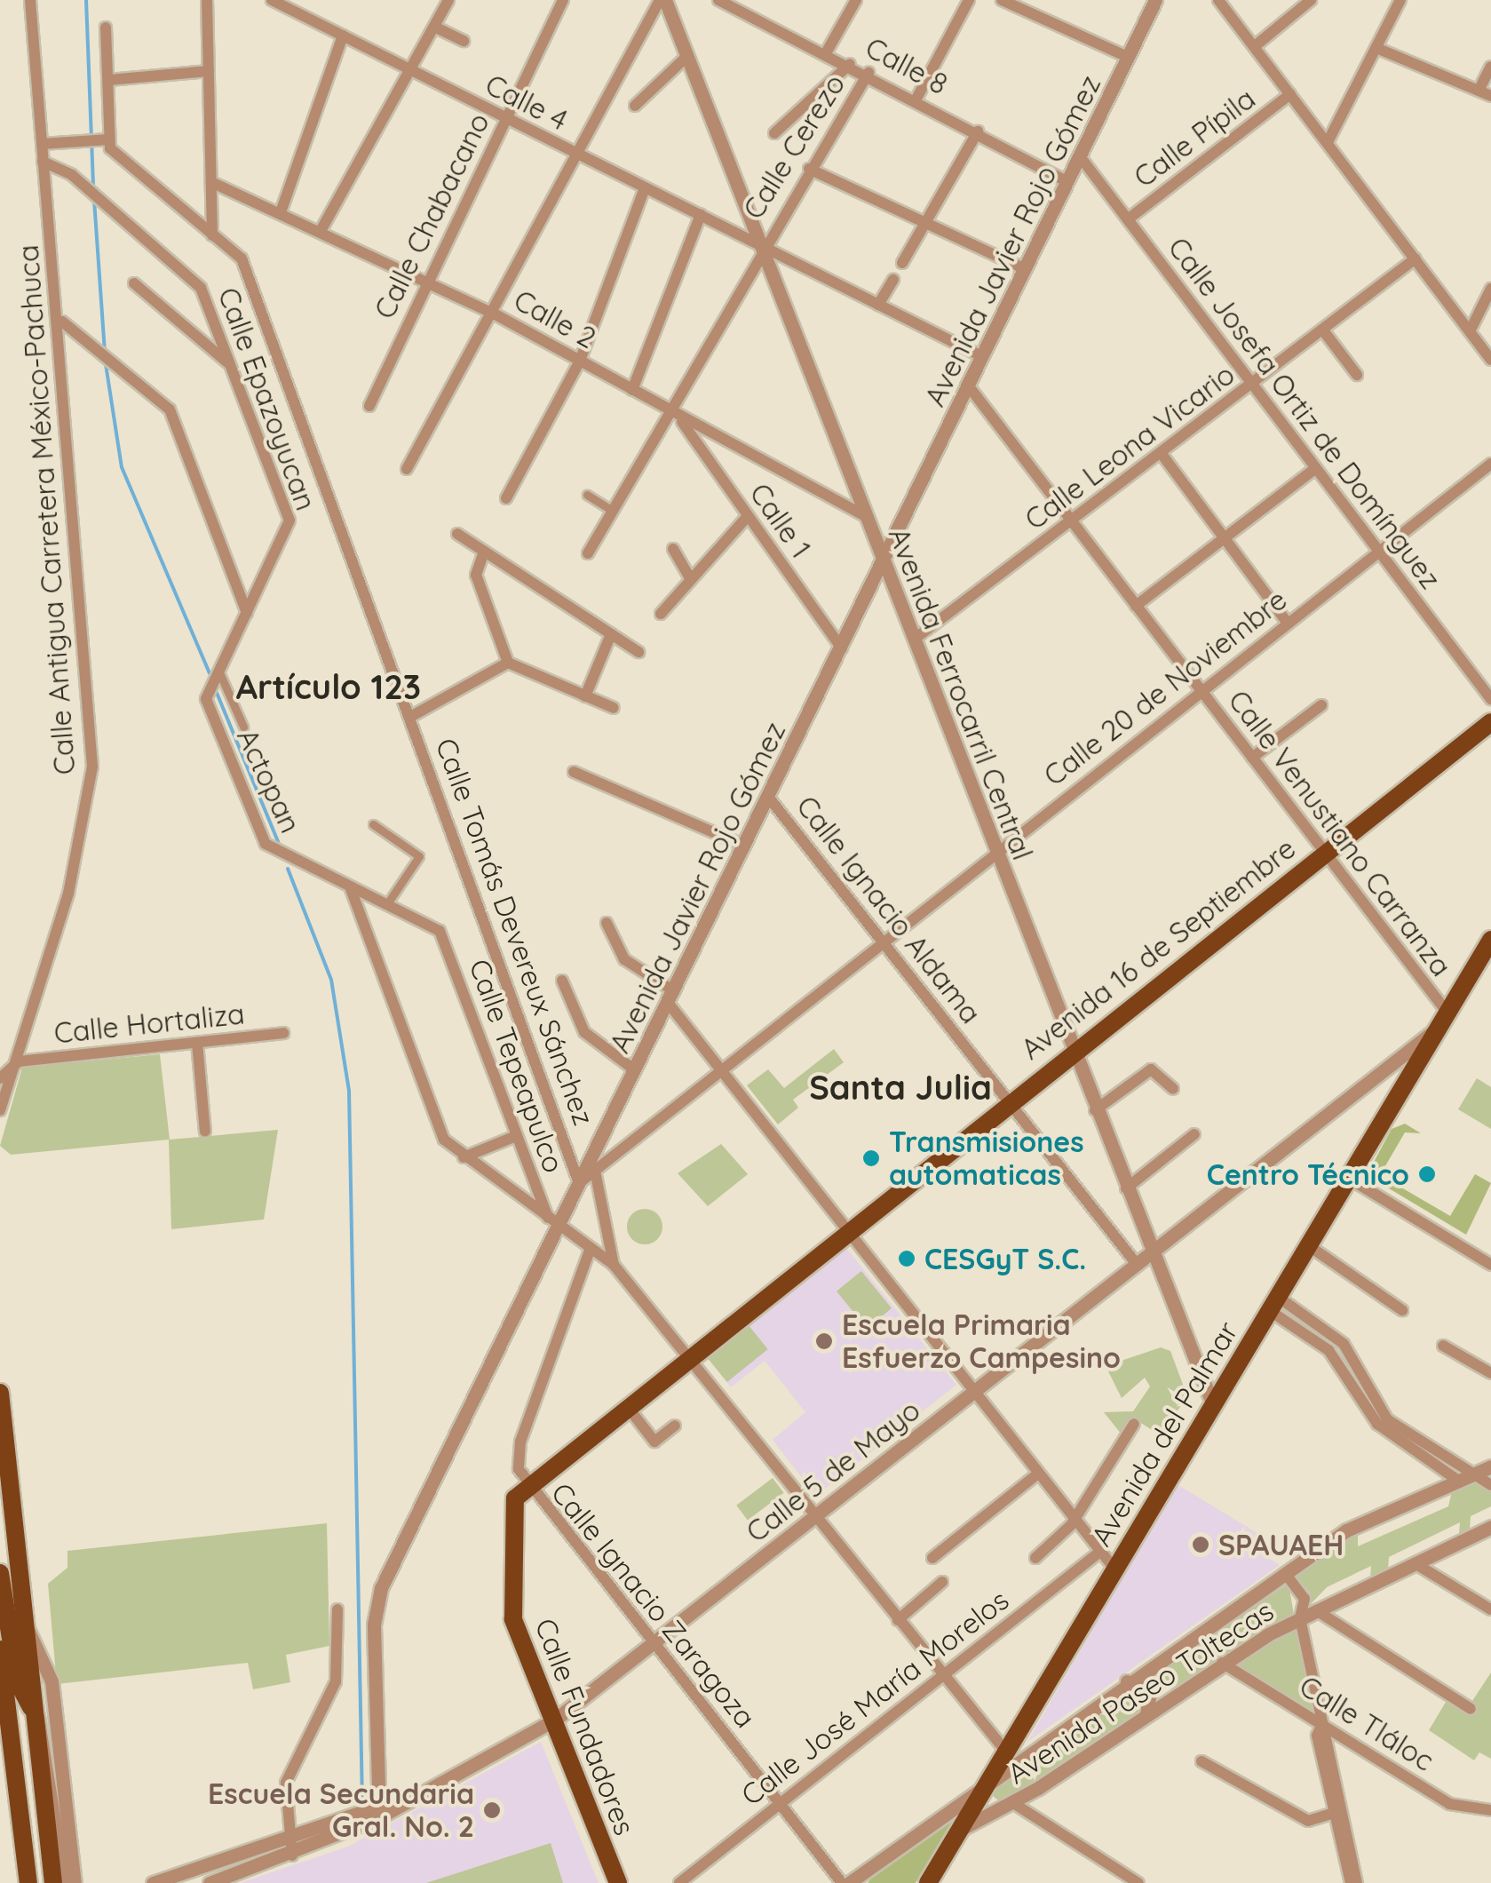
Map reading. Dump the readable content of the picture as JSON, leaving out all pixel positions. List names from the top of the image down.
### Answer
{
  "streets": {
    "main road": ["Avenida 16 de Septiembre", "Avenida del Palmar", "Calle Fundadores"],
    "street": [
      "Calle 8",
      "Calle 4",
      "Calle Pípila",
      "Calle Cerezo",
      "Calle Chabacano",
      "Avenida Javier Rojo Gómez",
      "Calle 2",
      "Calle Epazoyucan",
      "Calle Josefa Ortiz de Domínguez",
      "Calle Leona Vicario",
      "Calle Antigua Carretera México-Pachuca",
      "Calle 1",
      "Calle 20 de Noviembre",
      "Avenida Ferrocarril Central",
      "Actopan",
      "Calle Venustiano Carranza",
      "Calle Ignacio Aldama",
      "Calle Tomás Devereux Sánchez",
      "Calle Hortaliza",
      "Calle Tepeapulco",
      "Calle 5 de Mayo",
      "Calle Ignacio Zaragoza",
      "Avenida Paseo Toltecas",
      "Calle José María Morelos",
      "Calle Tláloc"
    ]
  },
  "crossings": [
    ["Calle 8", "Calle Cerezo"],
    ["Calle 8", "Avenida Javier Rojo Gómez"],
    ["Calle 4", "Calle Cerezo"],
    ["Calle 4", "Calle Chabacano"],
    ["Calle 4", "Avenida Javier Rojo Gómez"],
    ["Calle 4", "Avenida Ferrocarril Central"],
    ["Calle Pípila", "Calle Josefa Ortiz de Domínguez"],
    ["Calle Cerezo", "Calle 2"],
    ["Calle Cerezo", "Avenida Ferrocarril Central"],
    ["Calle Chabacano", "Calle 2"],
    ["Avenida Javier Rojo Gómez", "Calle Josefa Ortiz de Domínguez"],
    ["Avenida Javier Rojo Gómez", "Calle 1"],
    ["Avenida Javier Rojo Gómez", "Calle 20 de Noviembre"],
    ["Avenida Javier Rojo Gómez", "Avenida Ferrocarril Central"],
    ["Avenida Javier Rojo Gómez", "Calle Venustiano Carranza"],
    ["Avenida Javier Rojo Gómez", "Calle Ignacio Aldama"],
    ["Avenida Javier Rojo Gómez", "Calle Tomás Devereux Sánchez"],
    ["Avenida Javier Rojo Gómez", "Calle Tepeapulco"],
    ["Avenida Javier Rojo Gómez", "Calle 5 de Mayo"],
    ["Calle 2", "Calle 1"],
    ["Calle 2", "Avenida Ferrocarril Central"],
    ["Calle Epazoyucan", "Calle Antigua Carretera México-Pachuca"],
    ["Calle Epazoyucan", "Actopan"],
    ["Calle Josefa Ortiz de Domínguez", "Calle Leona Vicario"],
    ["Calle Josefa Ortiz de Domínguez", "Calle 20 de Noviembre"],
    ["Calle Leona Vicario", "Avenida Ferrocarril Central"],
    ["Calle Leona Vicario", "Calle Venustiano Carranza"],
    ["Calle Antigua Carretera México-Pachuca", "Calle Hortaliza"],
    ["Calle 20 de Noviembre", "Avenida Ferrocarril Central"],
    ["Calle 20 de Noviembre", "Calle Venustiano Carranza"],
    ["Calle 20 de Noviembre", "Calle Ignacio Aldama"],
    ["Calle 20 de Noviembre", "Calle Tomás Devereux Sánchez"],
    ["Avenida Ferrocarril Central", "Avenida 16 de Septiembre"],
    ["Avenida Ferrocarril Central", "Avenida del Palmar"],
    ["Avenida Ferrocarril Central", "Calle 5 de Mayo"],
    ["Actopan", "Calle Tepeapulco"],
    ["Calle Venustiano Carranza", "Avenida 16 de Septiembre"],
    ["Calle Venustiano Carranza", "Avenida del Palmar"],
    ["Calle Ignacio Aldama", "Avenida 16 de Septiembre"],
    ["Calle Ignacio Aldama", "Calle 5 de Mayo"],
    ["Avenida 16 de Septiembre", "Calle Ignacio Zaragoza"],
    ["Avenida 16 de Septiembre", "Calle Fundadores"],
    ["Avenida del Palmar", "Calle 5 de Mayo"],
    ["Avenida del Palmar", "Avenida Paseo Toltecas"],
    ["Calle 5 de Mayo", "Calle Ignacio Zaragoza"],
    ["Calle 5 de Mayo", "Calle Fundadores"],
    ["Calle Ignacio Zaragoza", "Calle José María Morelos"],
    ["Calle Ignacio Zaragoza", "Calle Fundadores"],
    ["Avenida Paseo Toltecas", "Calle Tláloc"]
  ],
  "districts": ["Artículo 123", "Santa Julia"],
  "places": [
    "Transmisiones automaticas",
    "Centro Técnico",
    "CESGyT S.C.",
    "Escuela Primaria Esfuerzo Campesino",
    "SPAUAEH",
    "Escuela Secundaria Gral. No. 2"
  ]
}
